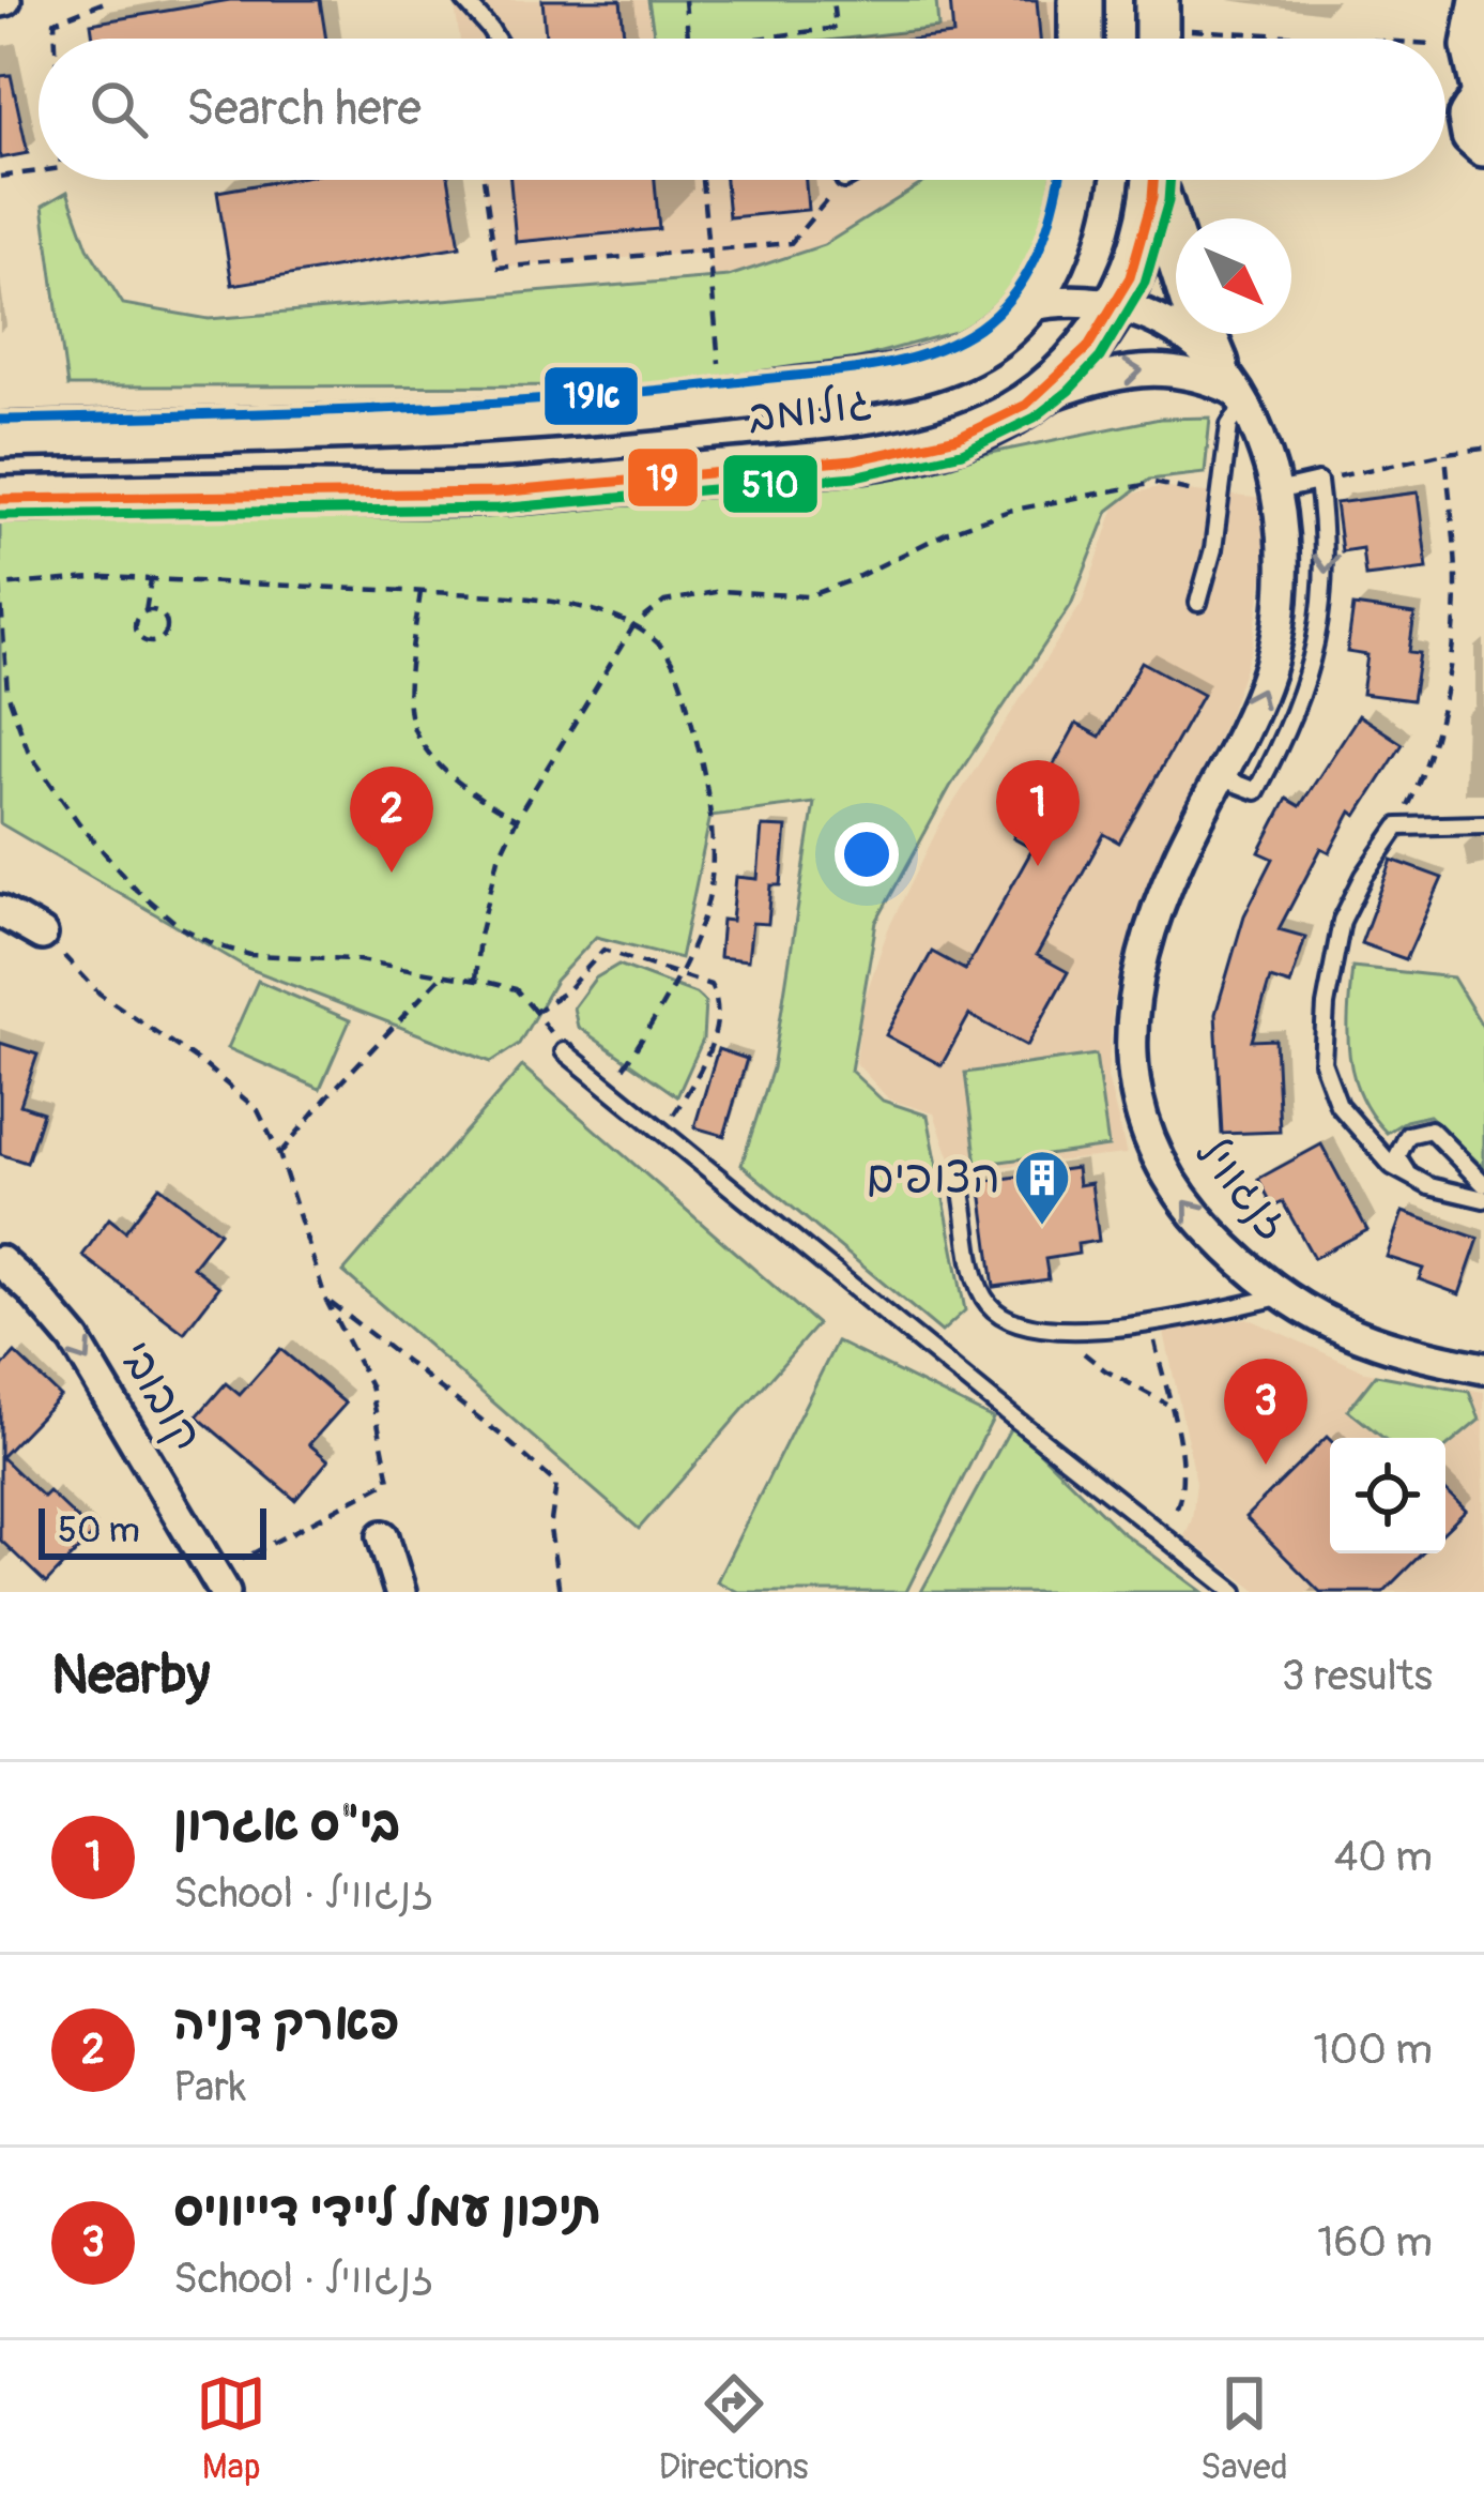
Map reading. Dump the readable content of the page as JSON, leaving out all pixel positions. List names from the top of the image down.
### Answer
{
  "streets": {
    "main road": ["גולומב"],
    "street": ["זנגוויל", "קובובי"]
  },
  "one_way": ["זנגוויל", "קובובי"],
  "places": {
    "building": ["הצופים"]
  },
  "lines": ["transit line 19", "transit line 510", "transit line 19א"],
  "scale_bar": "50 m",
  "north": "bottom right",
  "page": {
    "search": "Search here",
    "pins": ["1", "2", "3"],
    "scale": "50 m",
    "heading": ["Nearby", "3 results"],
    "list": [
      {
        "mark": "1",
        "name": "בי\"ס אגרון",
        "note": "School · זנגוויל",
        "value": "40 m"
      },
      {
        "mark": "2",
        "name": "פארק דניה",
        "note": "Park",
        "value": "100 m"
      },
      {
        "mark": "3",
        "name": "תיכון עמל ליידי דייוויס",
        "note": "School · זנגוויל",
        "value": "160 m"
      }
    ],
    "nav": ["Map", "Directions", "Saved"]
  }
}
